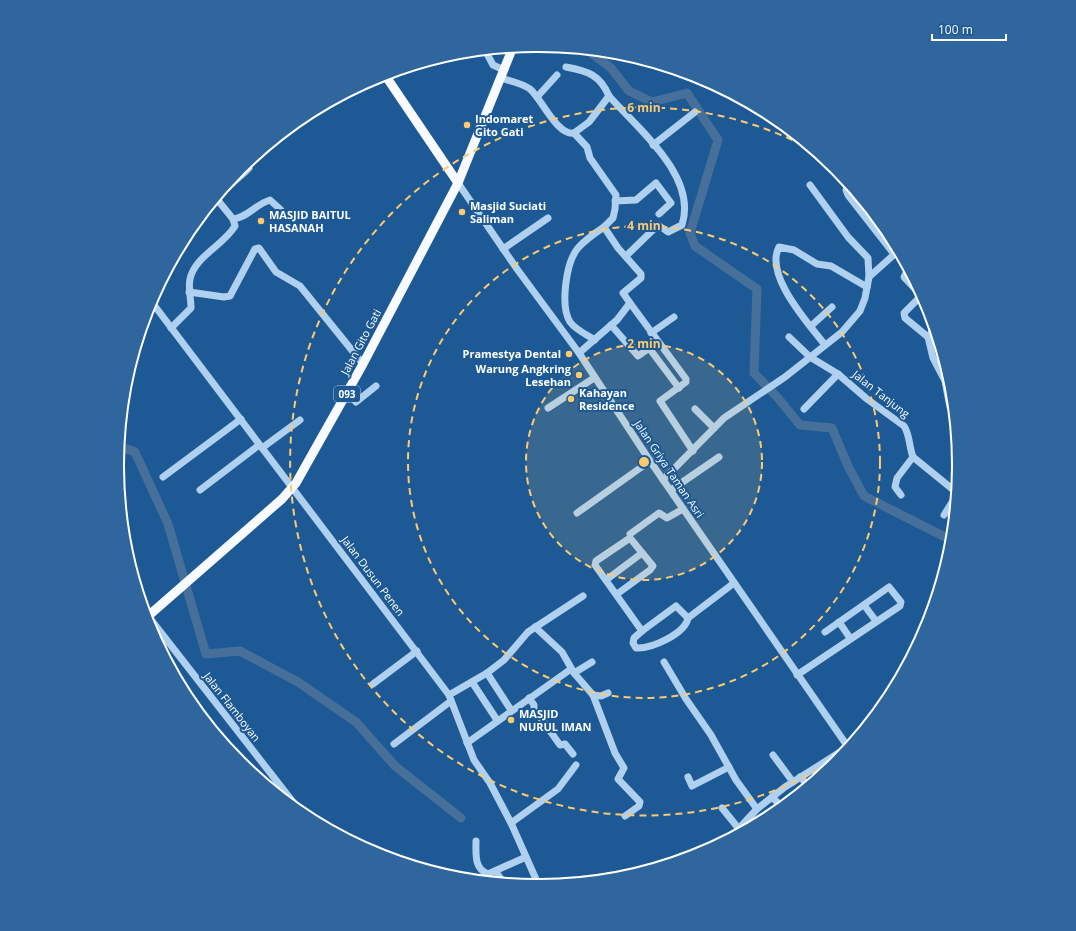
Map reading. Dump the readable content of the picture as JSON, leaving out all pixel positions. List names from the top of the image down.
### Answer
{
  "streets": {
    "main road": ["Jalan Gito Gati", "093"],
    "street": [
      "Jalan Tanjung",
      "Jalan Griya Taman Asri",
      "Jalan Dusun Penen",
      "Jalan Flamboyan"
    ]
  },
  "crossings": [
    ["Jalan Gito Gati", "Jalan Griya Taman Asri"],
    ["Jalan Gito Gati", "Jalan Dusun Penen"]
  ],
  "places": [
    "Indomaret Gito Gati",
    "Masjid Suciati Saliman",
    "MASJID BAITUL HASANAH",
    "Pramestya Dental",
    "Warung Angkring Lesehan",
    "Kahayan Residence",
    "MASJID NURUL IMAN"
  ],
  "scale_bar": "100 m",
  "rings": ["6 min", "4 min", "2 min"]
}
